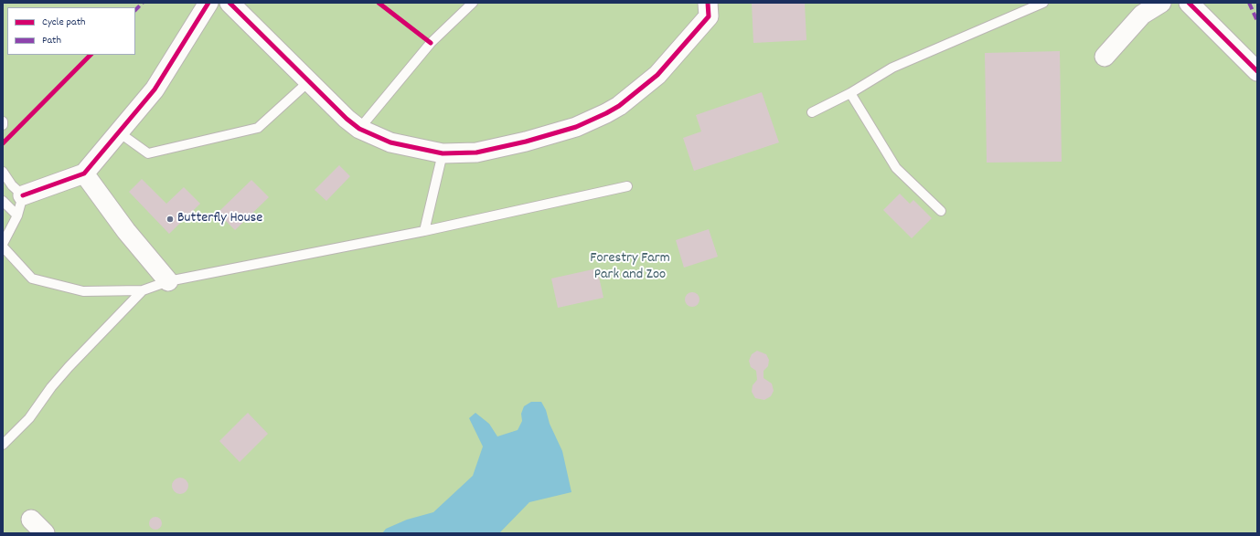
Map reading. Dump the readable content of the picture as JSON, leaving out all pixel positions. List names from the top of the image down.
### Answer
{
  "parks": ["Forestry Farm Park and Zoo"],
  "places": ["Butterfly House"],
  "legend": ["Cycle path", "Path"]
}
